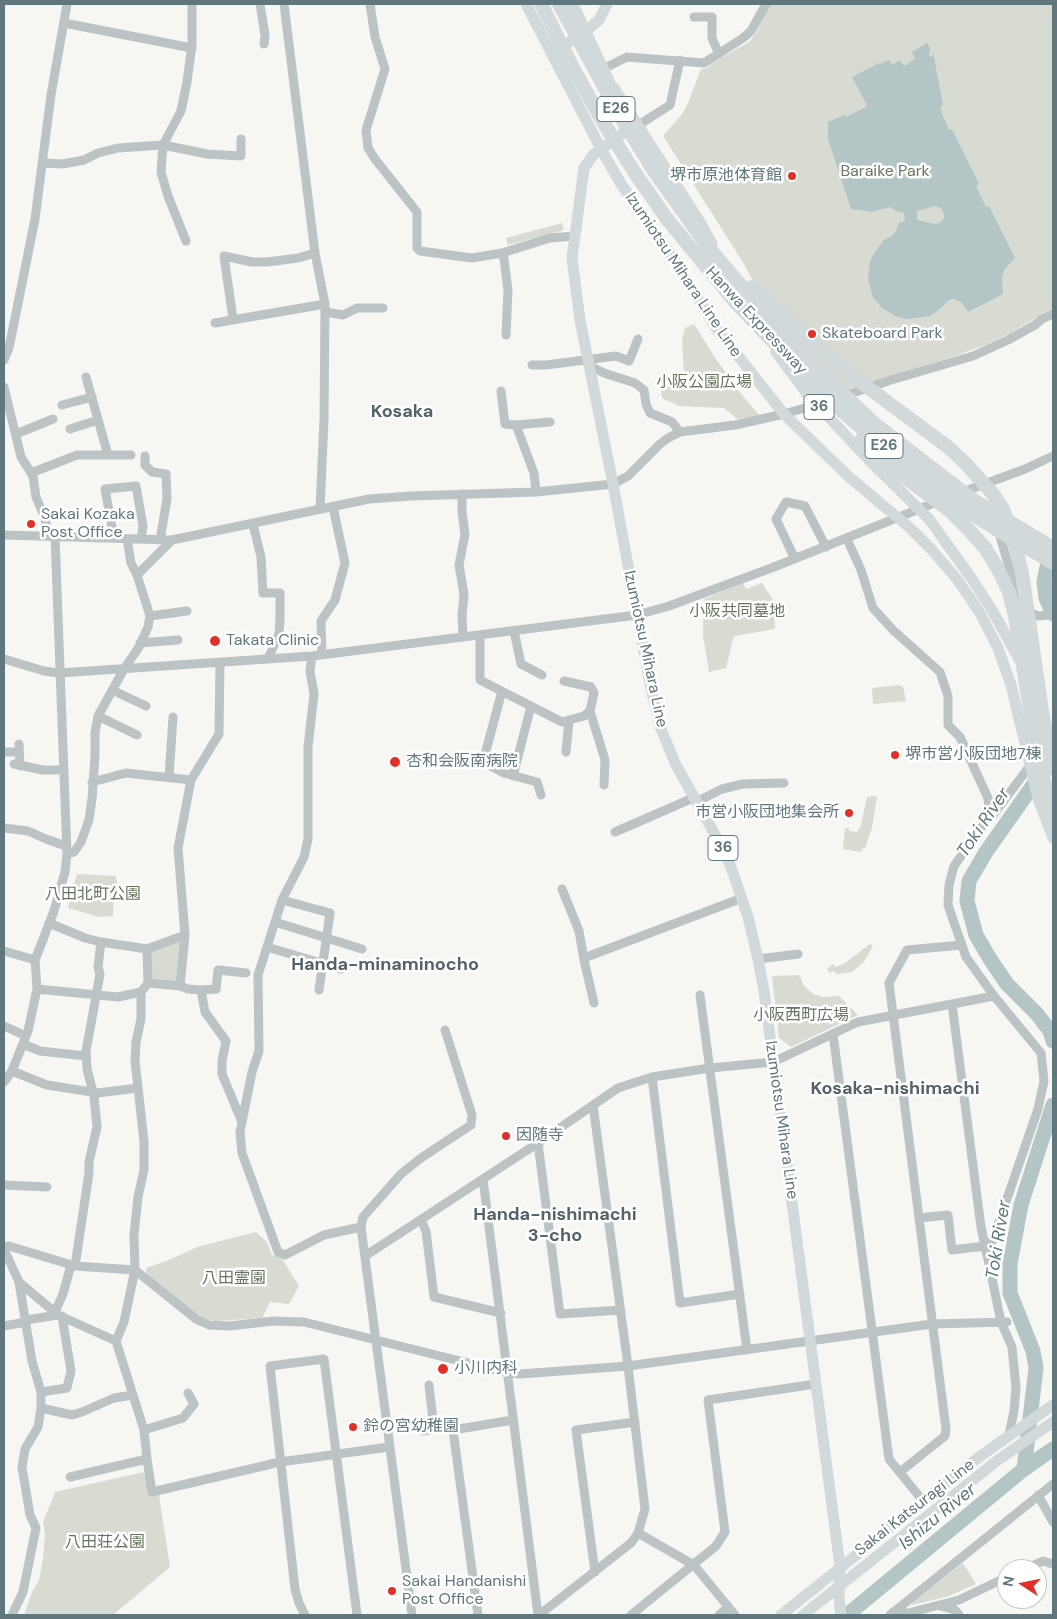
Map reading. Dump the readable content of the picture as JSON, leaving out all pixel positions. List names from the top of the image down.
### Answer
{
  "streets": {
    "highway": ["E26", "Hanwa Expressway"],
    "main road": [
      "Izumiotsu Mihara Line Line",
      "36",
      "Izumiotsu Mihara Line",
      "Sakai Katsuragi Line"
    ]
  },
  "crossings": [
    ["Izumiotsu Mihara Line Line", "36"],
    ["Izumiotsu Mihara Line Line", "Izumiotsu Mihara Line"],
    ["36", "Izumiotsu Mihara Line"],
    ["Izumiotsu Mihara Line", "Sakai Katsuragi Line"]
  ],
  "districts": [
    "Kosaka",
    "Handa-minaminocho",
    "Kosaka-nishimachi",
    "Handa-nishimachi 3-cho"
  ],
  "water": ["Toki River", "Ishizu River"],
  "parks": [
    "Baraike Park",
    "小阪公園広場",
    "小阪共同墓地",
    "八田北町公園",
    "小阪西町広場",
    "八田霊園",
    "八田荘公園"
  ],
  "places": [
    "堺市原池体育館",
    "Skateboard Park",
    "Sakai Kozaka Post Office",
    "Takata Clinic",
    "堺市営小阪団地7棟",
    "杏和会阪南病院",
    "市営小阪団地集会所",
    "因随寺",
    "小川内科",
    "鈴の宮幼稚園",
    "Sakai Handanishi Post Office"
  ],
  "north": "left"
}
